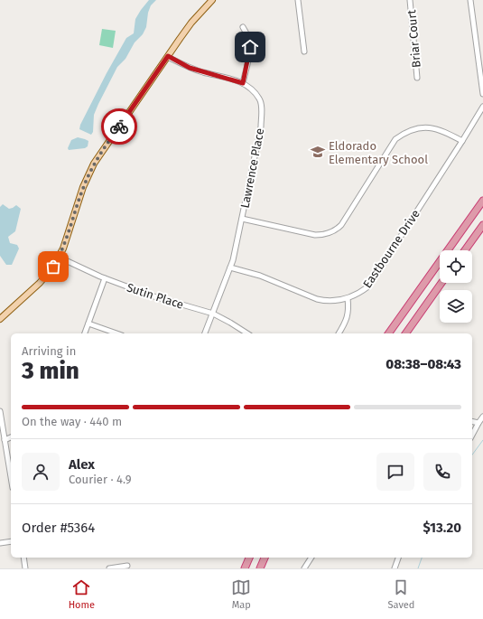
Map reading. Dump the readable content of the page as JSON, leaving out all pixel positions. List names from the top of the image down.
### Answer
{
  "streets": {
    "street": [
      "Briar Court",
      "Lawrence Place",
      "Eastbourne Drive",
      "Sutin Place"
    ]
  },
  "crossings": [
    ["Lawrence Place", "Eastbourne Drive"],
    ["Lawrence Place", "Sutin Place"]
  ],
  "places": {
    "school or university": ["Eldorado Elementary School"]
  },
  "page": {
    "heading": ["3 min", "Arriving in", "08:38–08:43"],
    "panel": [
      "Alex",
      "Courier · 4.9",
      "Order #5364",
      "$13.20"
    ],
    "bar": "On the way · 440 m",
    "tabs": ["Home", "Map", "Saved"]
  }
}
